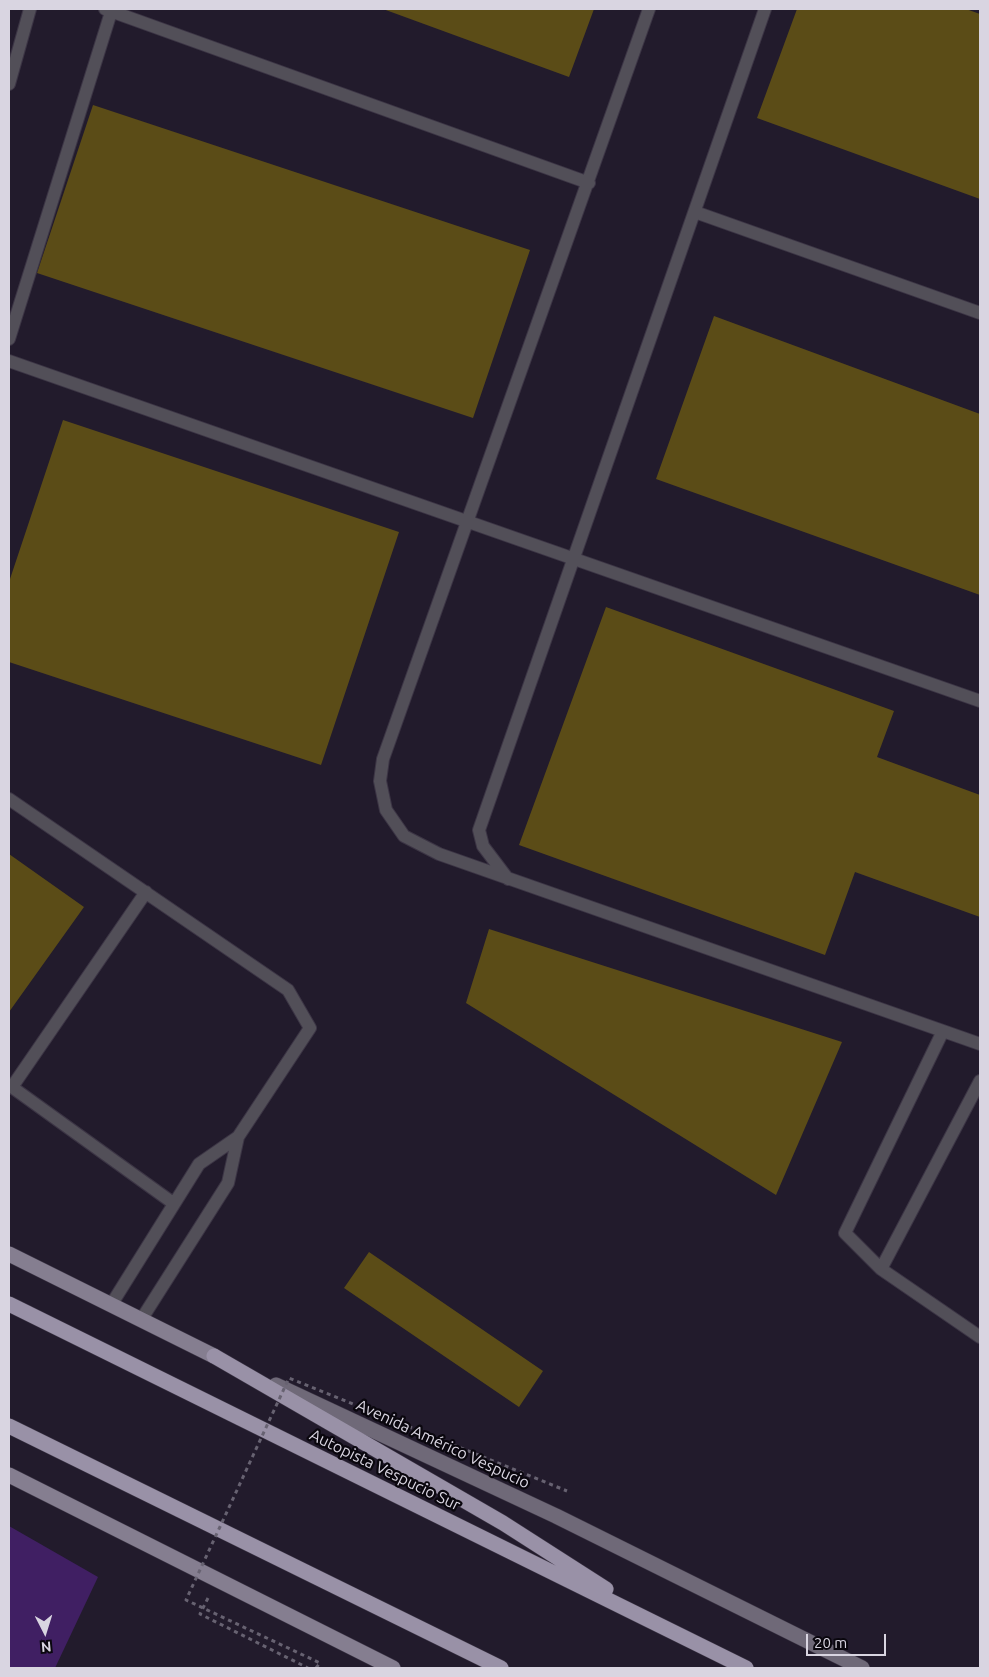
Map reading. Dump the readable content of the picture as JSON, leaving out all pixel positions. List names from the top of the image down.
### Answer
{
  "streets": {
    "highway": ["Autopista Vespucio Sur"],
    "main road": ["Avenida Américo Vespucio"]
  },
  "scale_bar": "20 m",
  "north": "bottom"
}
